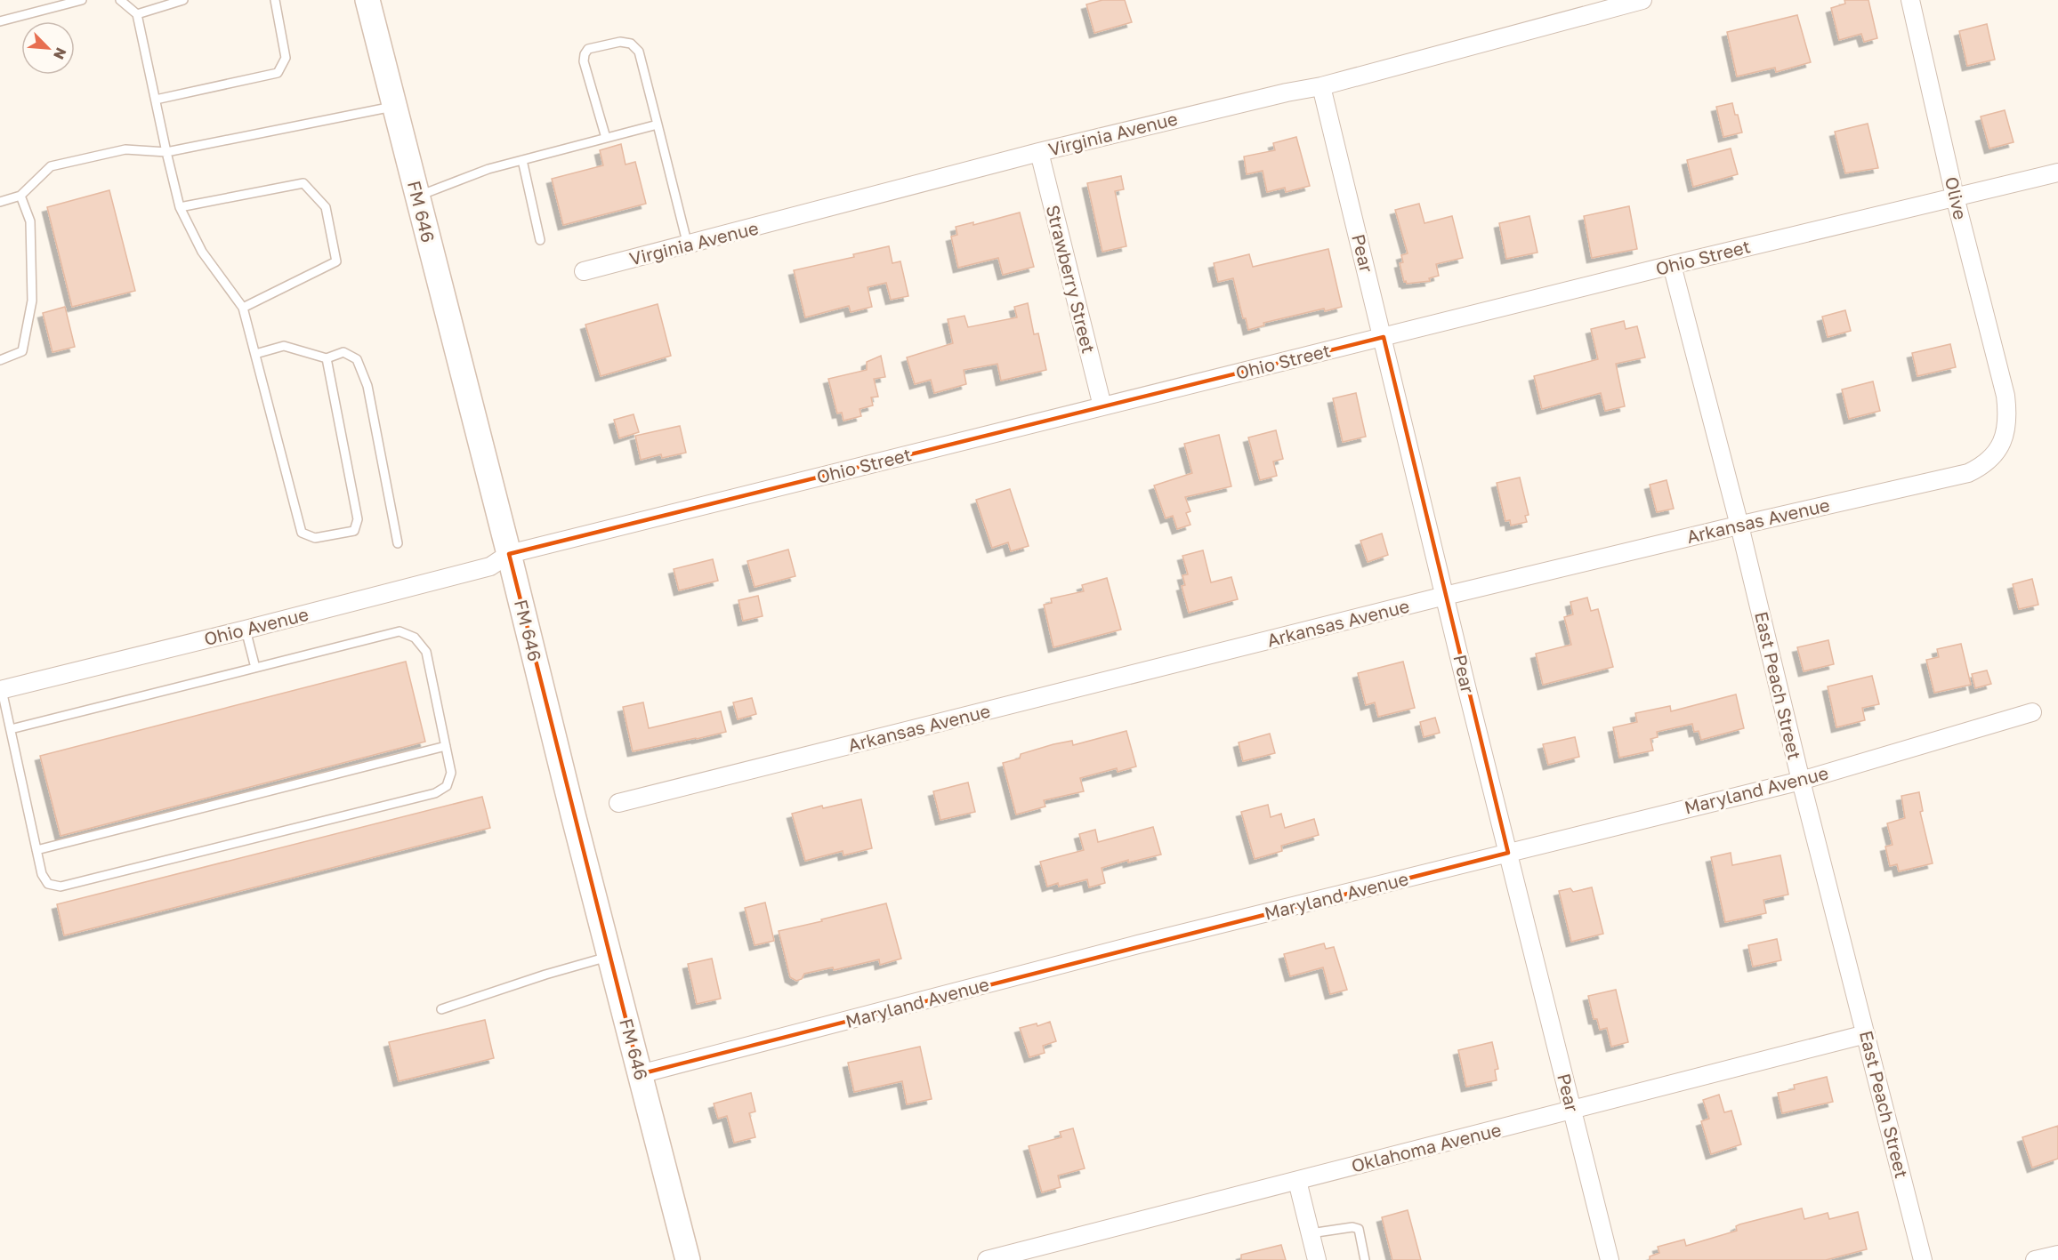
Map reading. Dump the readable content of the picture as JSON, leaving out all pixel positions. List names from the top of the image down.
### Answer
{
  "streets": {
    "main road": ["FM 646"],
    "street": [
      "Virginia Avenue",
      "Olive",
      "Pear",
      "Ohio Street",
      "Strawberry Street",
      "Arkansas Avenue",
      "Ohio Avenue",
      "East Peach Street",
      "Maryland Avenue",
      "Oklahoma Avenue"
    ]
  },
  "crossings": [
    ["Virginia Avenue", "Pear"],
    ["Virginia Avenue", "Strawberry Street"],
    ["Olive", "Ohio Street"],
    ["Olive", "Arkansas Avenue"],
    ["FM 646", "Ohio Street"],
    ["FM 646", "Ohio Avenue"],
    ["FM 646", "Maryland Avenue"],
    ["Pear", "Ohio Street"],
    ["Pear", "Arkansas Avenue"],
    ["Pear", "Maryland Avenue"],
    ["Pear", "Oklahoma Avenue"],
    ["Ohio Street", "Strawberry Street"],
    ["Ohio Street", "Ohio Avenue"],
    ["Ohio Street", "East Peach Street"],
    ["Arkansas Avenue", "East Peach Street"],
    ["East Peach Street", "Maryland Avenue"],
    ["East Peach Street", "Oklahoma Avenue"]
  ],
  "north": "bottom right"
}
